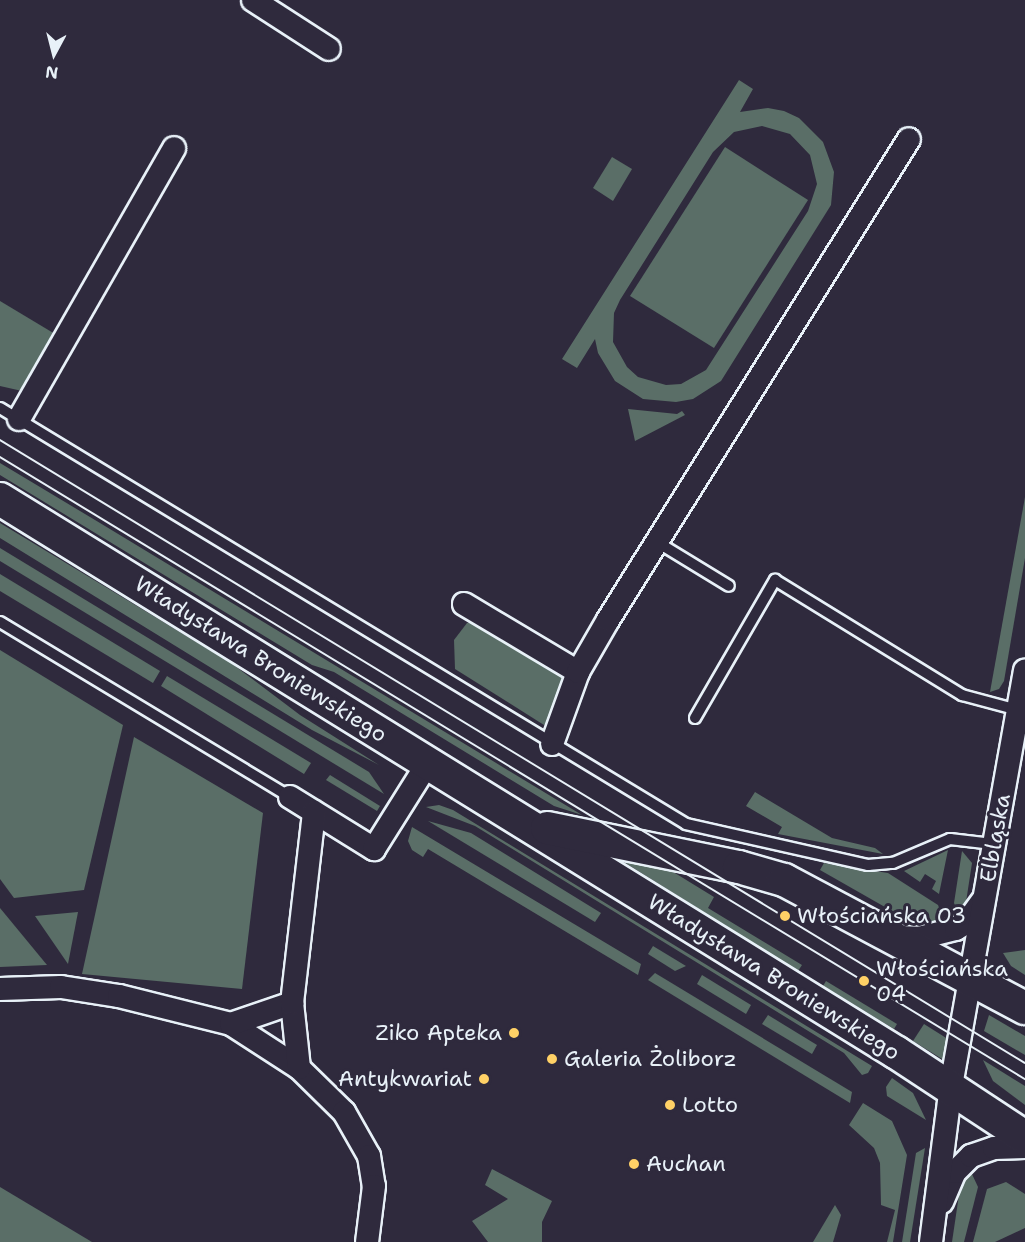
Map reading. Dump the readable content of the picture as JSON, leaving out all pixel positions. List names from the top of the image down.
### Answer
{
  "streets": {
    "main road": ["Władysława Broniewskiego"],
    "street": ["Elbląska"]
  },
  "crossings": [
    ["Władysława Broniewskiego", "Elbląska"]
  ],
  "places": [
    "Włościańska 03",
    "Włościańska 04",
    "Ziko Apteka",
    "Galeria Żoliborz",
    "Antykwariat",
    "Lotto",
    "Auchan"
  ],
  "north": "bottom"
}
